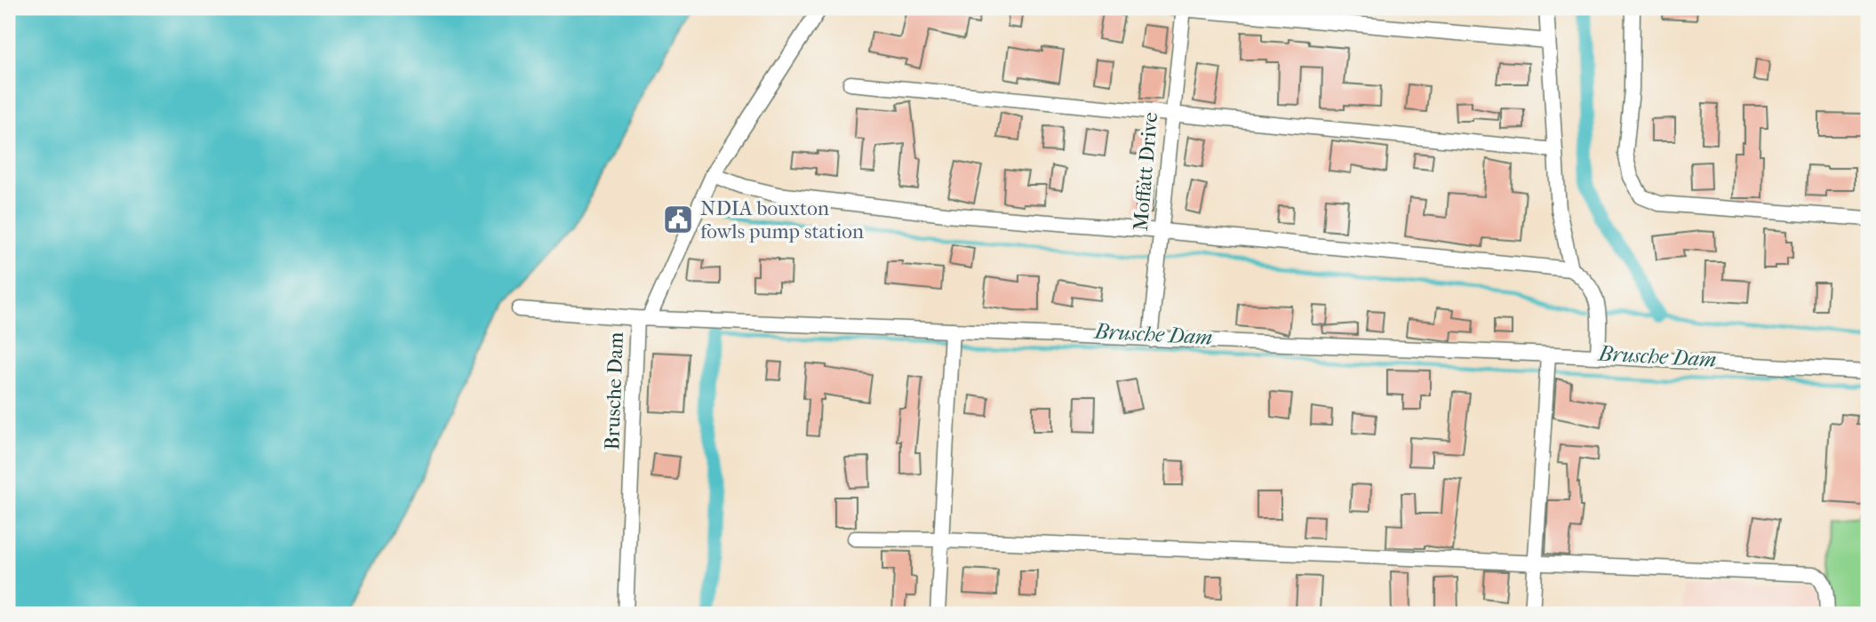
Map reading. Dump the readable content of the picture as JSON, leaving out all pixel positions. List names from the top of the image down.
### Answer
{
  "streets": {
    "street": ["Moffatt Drive", "Brusche Dam"]
  },
  "crossings": [
    ["Moffatt Drive", "Brusche Dam"]
  ],
  "water": ["Brusche Dam"],
  "places": {
    "public building": ["NDIA bouxton fowls pump station"]
  }
}
